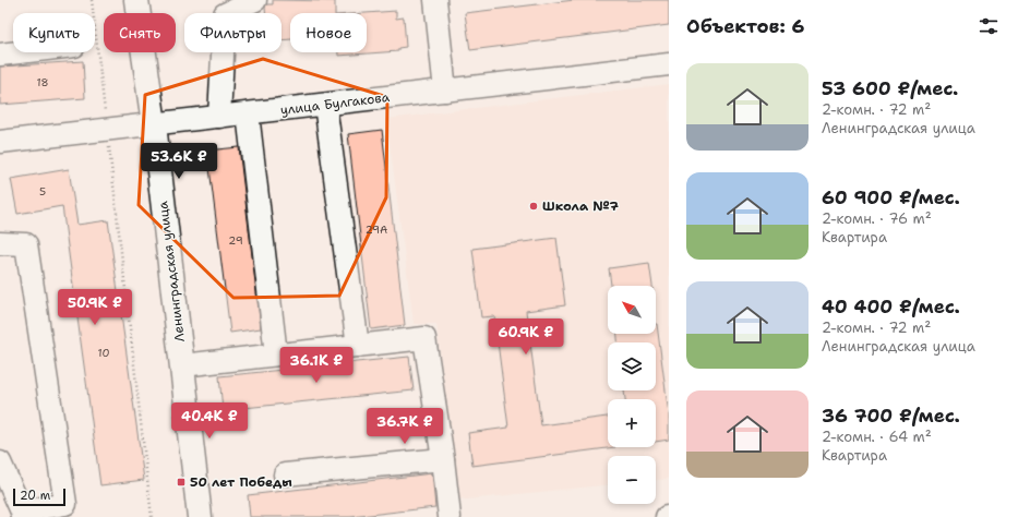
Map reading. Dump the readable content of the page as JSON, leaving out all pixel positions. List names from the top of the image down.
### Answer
{
  "streets": {
    "main road": ["Ленинградская улица"],
    "street": ["улица Булгакова"]
  },
  "crossings": [
    ["улица Булгакова", "Ленинградская улица"]
  ],
  "places": {
    "other": ["Школа №7"],
    "transit": ["50 лет Победы"]
  },
  "house_numbers": [
    "18",
    "5",
    "29А",
    "29",
    "10"
  ],
  "scale_bar": "20 m",
  "north": "top left",
  "page": {
    "heading": "Объектов: 6",
    "chip": [
      "Купить",
      "Снять",
      "Фильтры",
      "Новое"
    ],
    "list": [
      {
        "name": "53 600 ₽/мес.",
        "note": "2-комн. · 72 m² · Ленинградская улица"
      },
      {
        "name": "60 900 ₽/мес.",
        "note": "2-комн. · 76 m² · Квартира"
      },
      {
        "name": "40 400 ₽/мес.",
        "note": "2-комн. · 72 m² · Ленинградская улица"
      },
      {
        "name": "36 700 ₽/мес.",
        "note": "2-комн. · 64 m² · Квартира"
      }
    ],
    "price": [
      "53.6K ₽",
      "50.9K ₽",
      "60.9K ₽",
      "36.1K ₽",
      "40.4K ₽",
      "36.7K ₽"
    ],
    "map_buttons": ["+", "−"],
    "scale": "20 m"
  }
}
